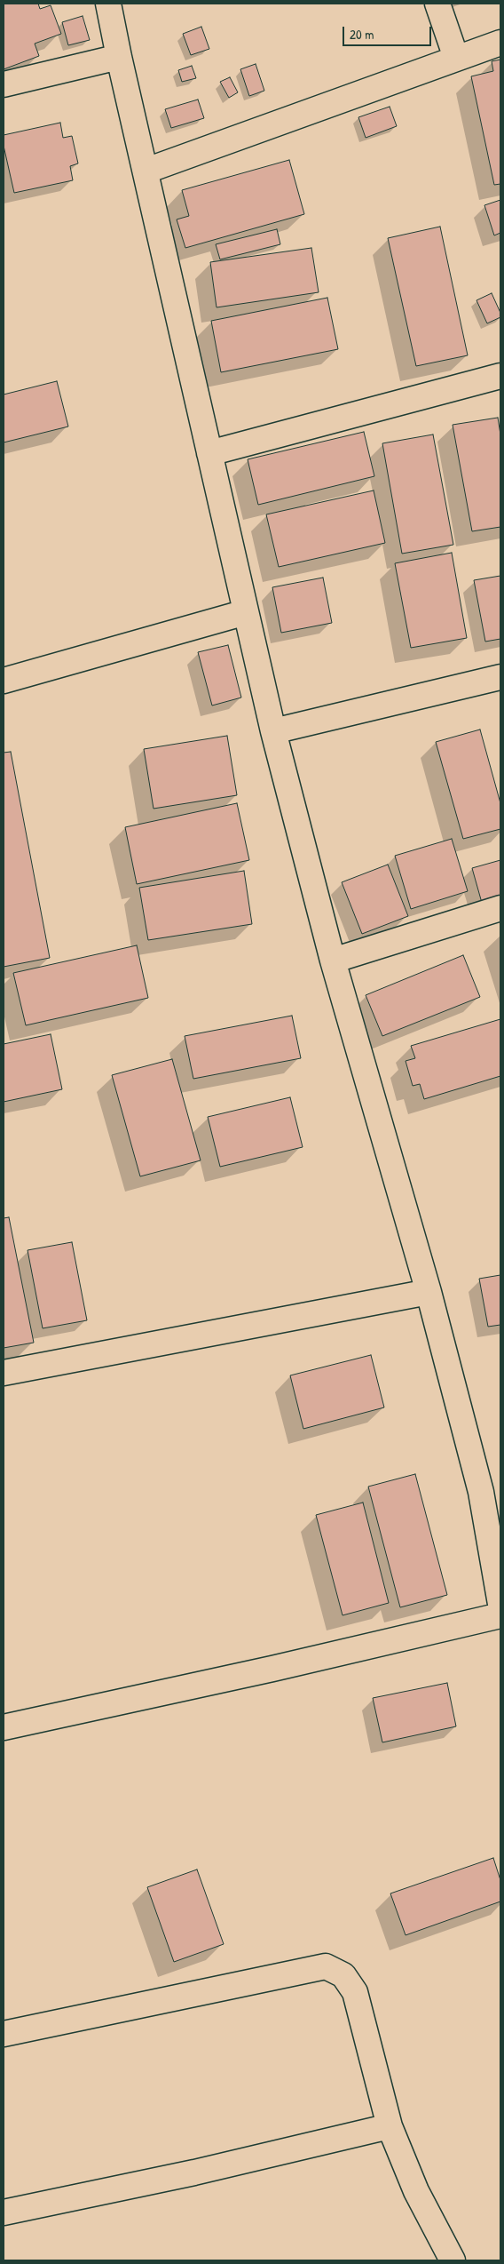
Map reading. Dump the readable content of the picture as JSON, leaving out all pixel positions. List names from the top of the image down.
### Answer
{
  "scale_bar": "20 m"
}
